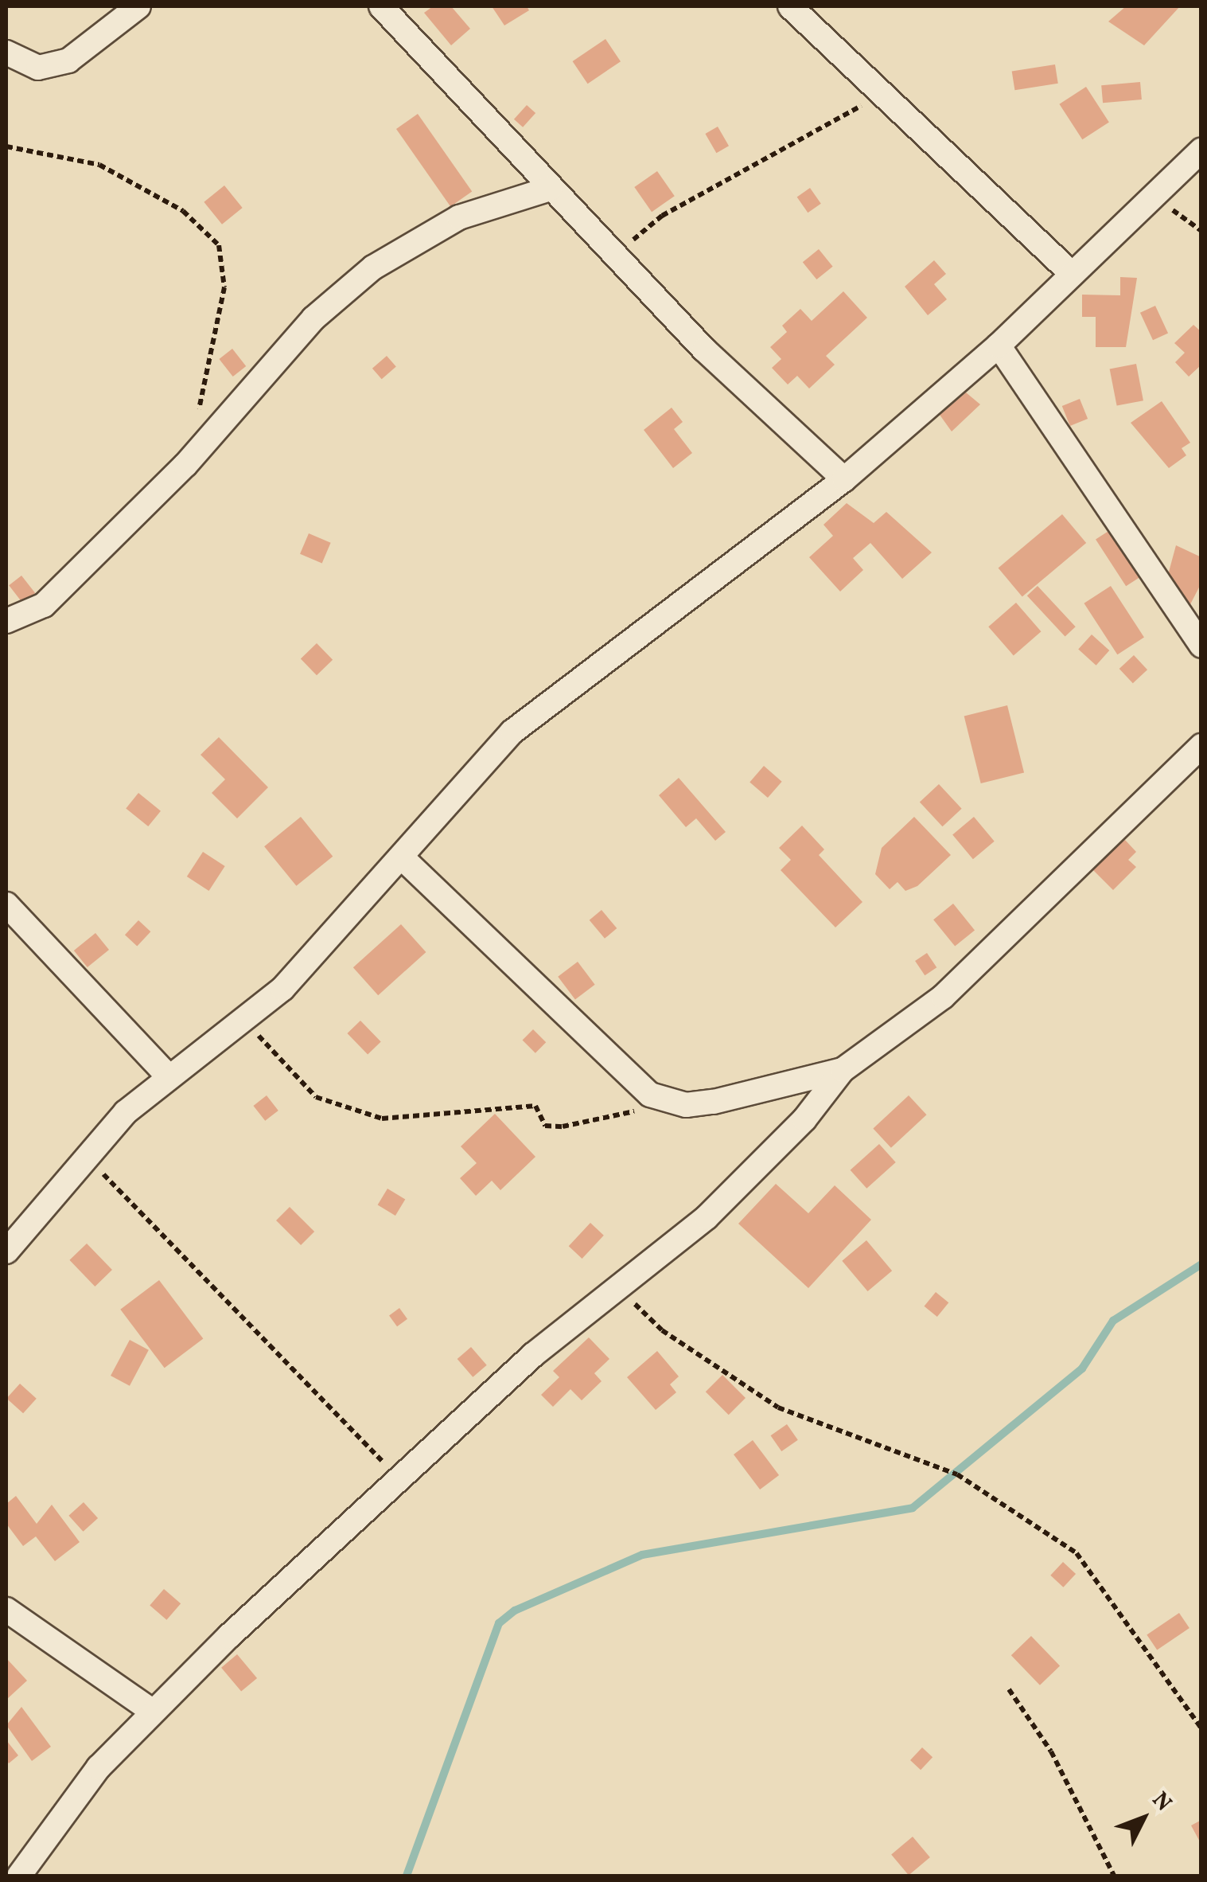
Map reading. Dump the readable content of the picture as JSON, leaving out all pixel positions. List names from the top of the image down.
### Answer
{
  "north": "top right"
}
